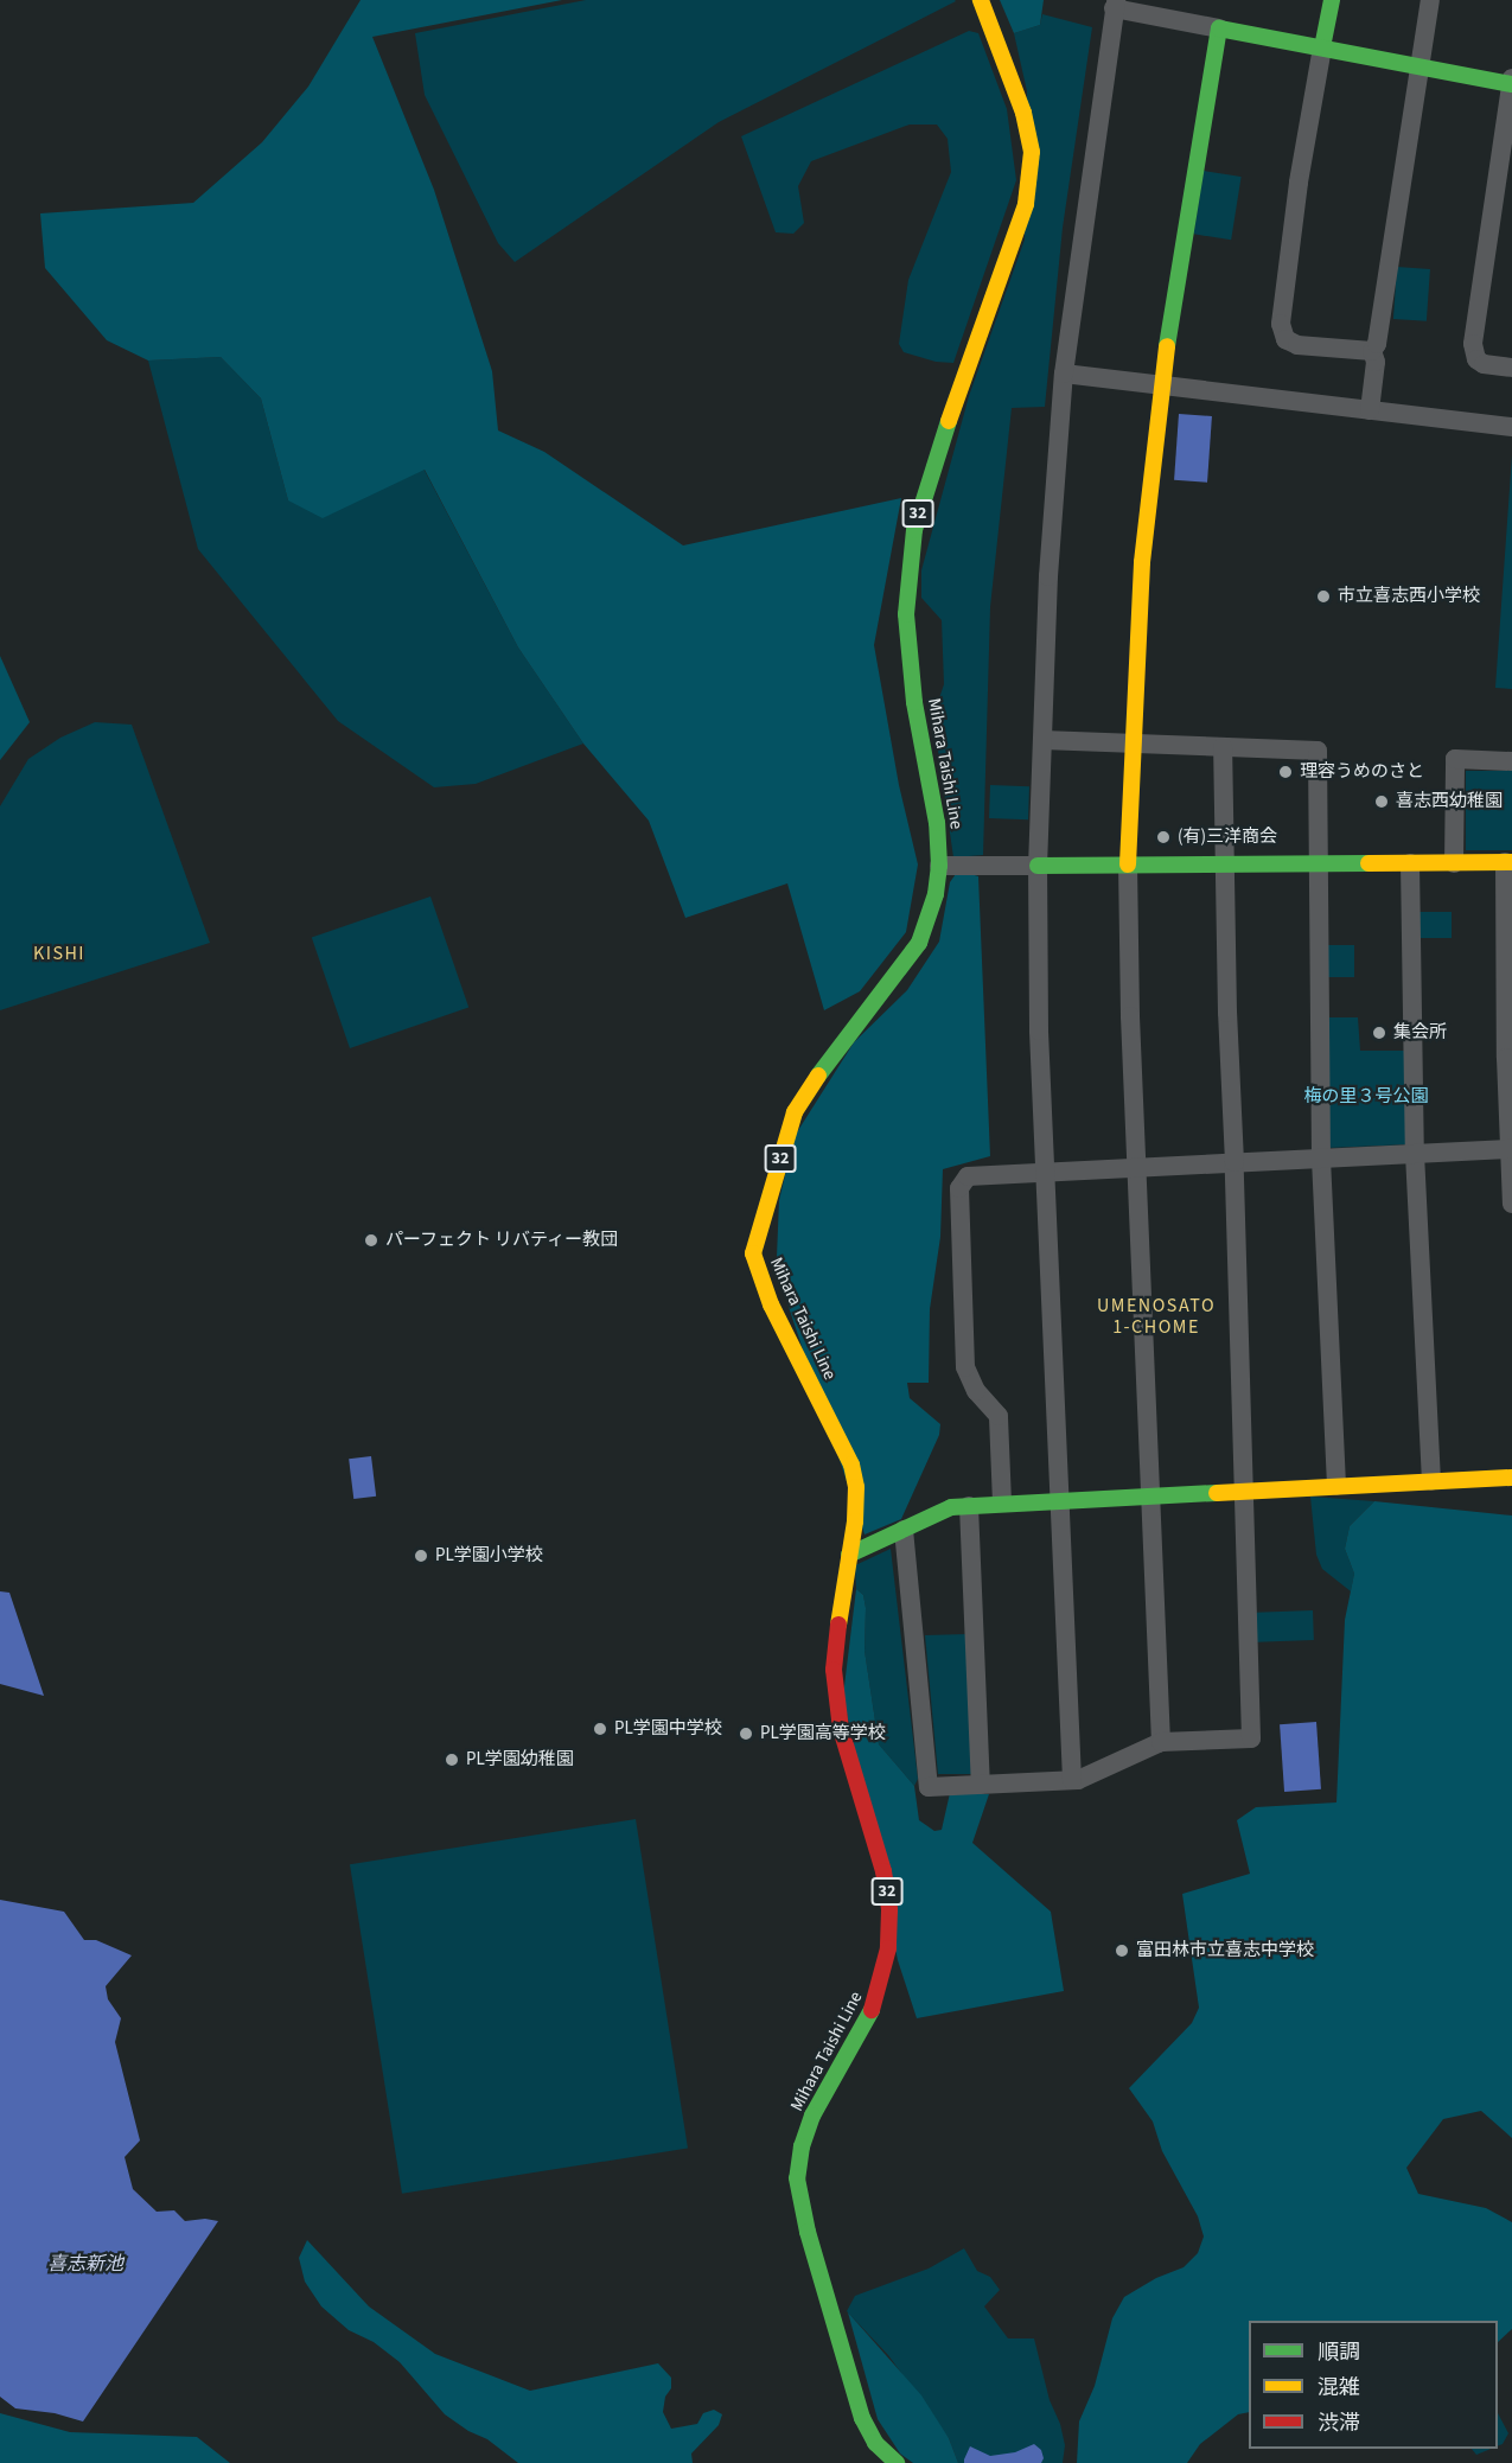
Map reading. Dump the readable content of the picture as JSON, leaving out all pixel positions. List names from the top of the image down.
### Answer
{
  "streets": {
    "main road": ["32", "Mihara Taishi Line"]
  },
  "districts": ["KISHI", "UMENOSATO 1-CHOME"],
  "water": ["喜志新池"],
  "parks": ["梅の里３号公園"],
  "places": [
    "市立喜志西小学校",
    "理容うめのさと",
    "喜志西幼稚園",
    "(有)三洋商会",
    "集会所",
    "パーフェクト リバティー教団",
    "PL学園小学校",
    "PL学園中学校",
    "PL学園高等学校",
    "PL学園幼稚園",
    "富田林市立喜志中学校"
  ],
  "legend": ["順調", "混雑", "渋滞"]
}
